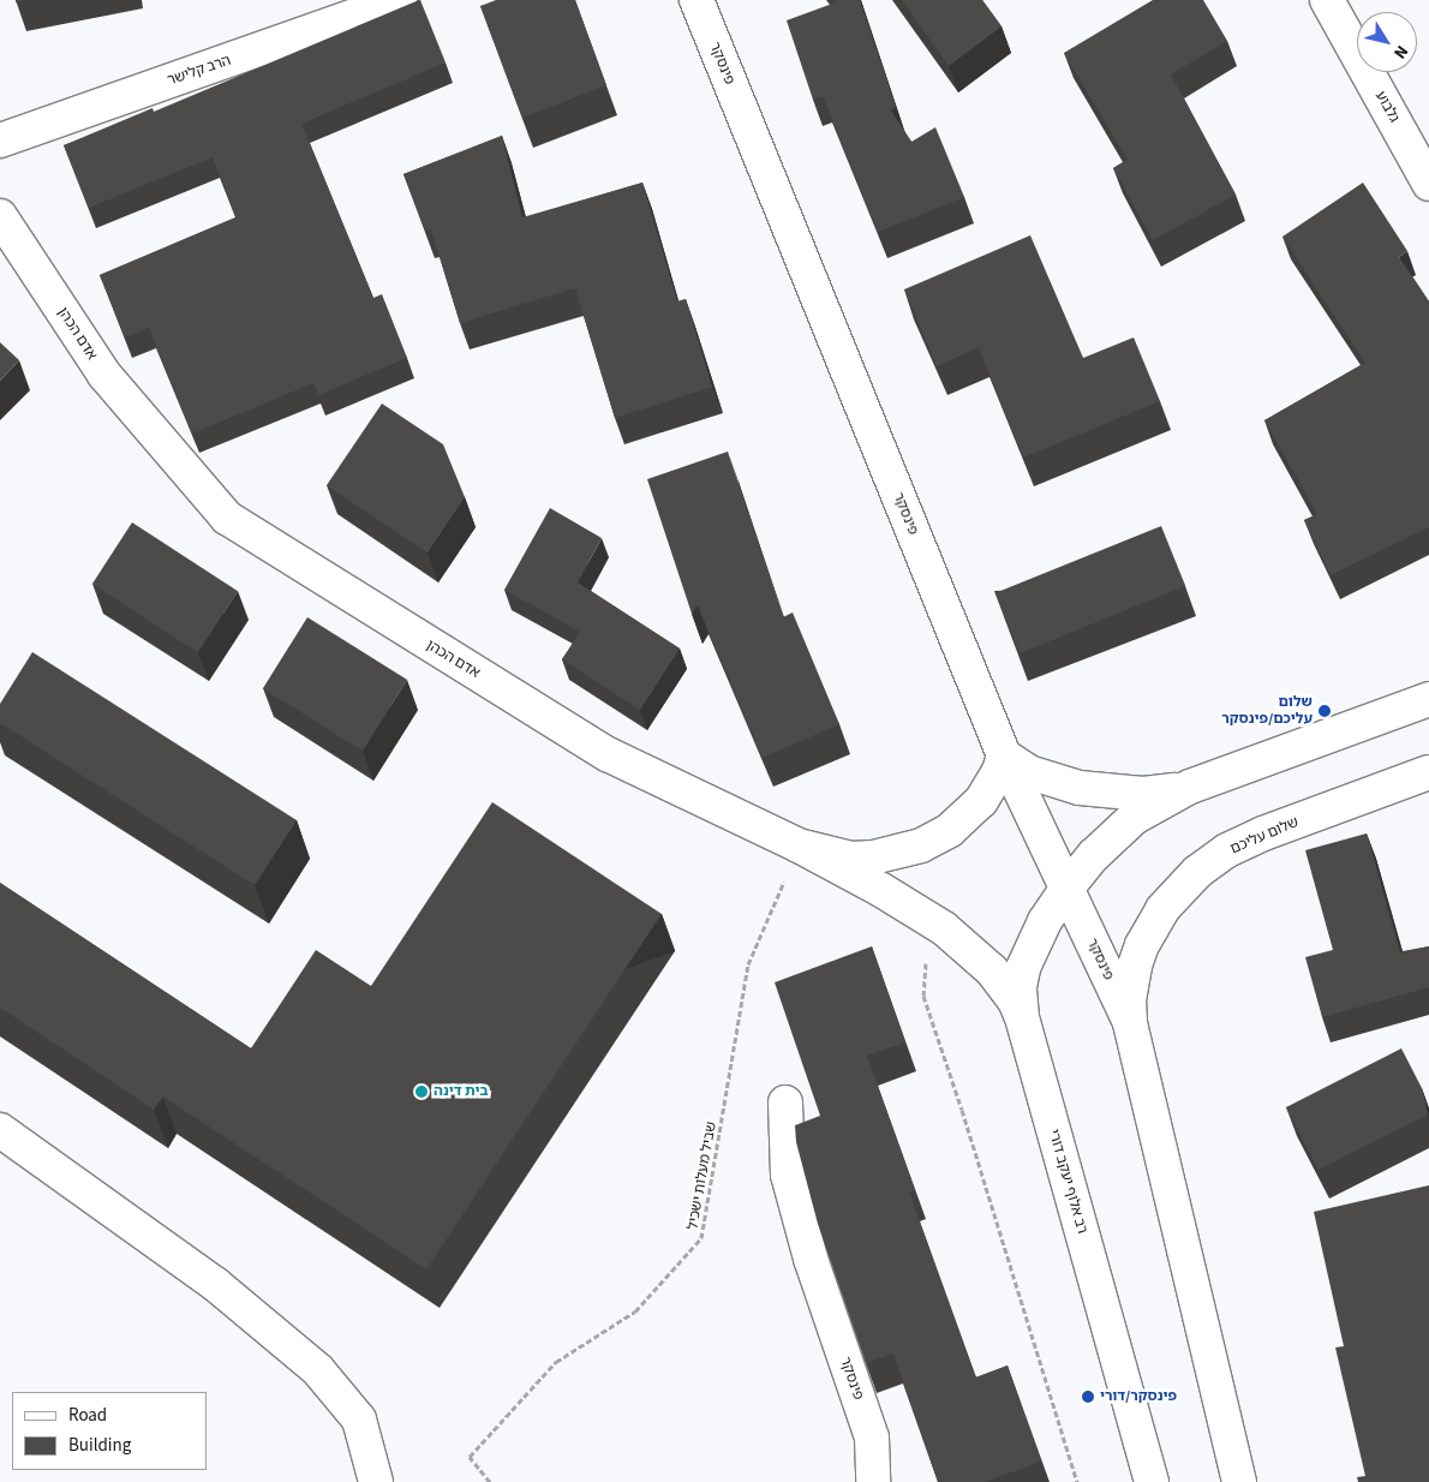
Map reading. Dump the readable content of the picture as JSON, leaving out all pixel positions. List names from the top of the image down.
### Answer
{
  "streets": {
    "street": [
      "פינסקר",
      "הרב קלישר",
      "גלבוע",
      "אדם הכהן",
      "שלום עליכם",
      "רב אלוף יעקב דורי"
    ],
    "path": ["שביל מעלות ישכיל"]
  },
  "crossings": [
    ["פינסקר", "אדם הכהן"],
    ["פינסקר", "שלום עליכם"],
    ["פינסקר", "רב אלוף יעקב דורי"],
    ["אדם הכהן", "שביל מעלות ישכיל"]
  ],
  "places": ["שלום עליכם/פינסקר", "בית דינה", "פינסקר/דורי"],
  "legend": ["Road", "Building"],
  "north": "bottom right"
}
